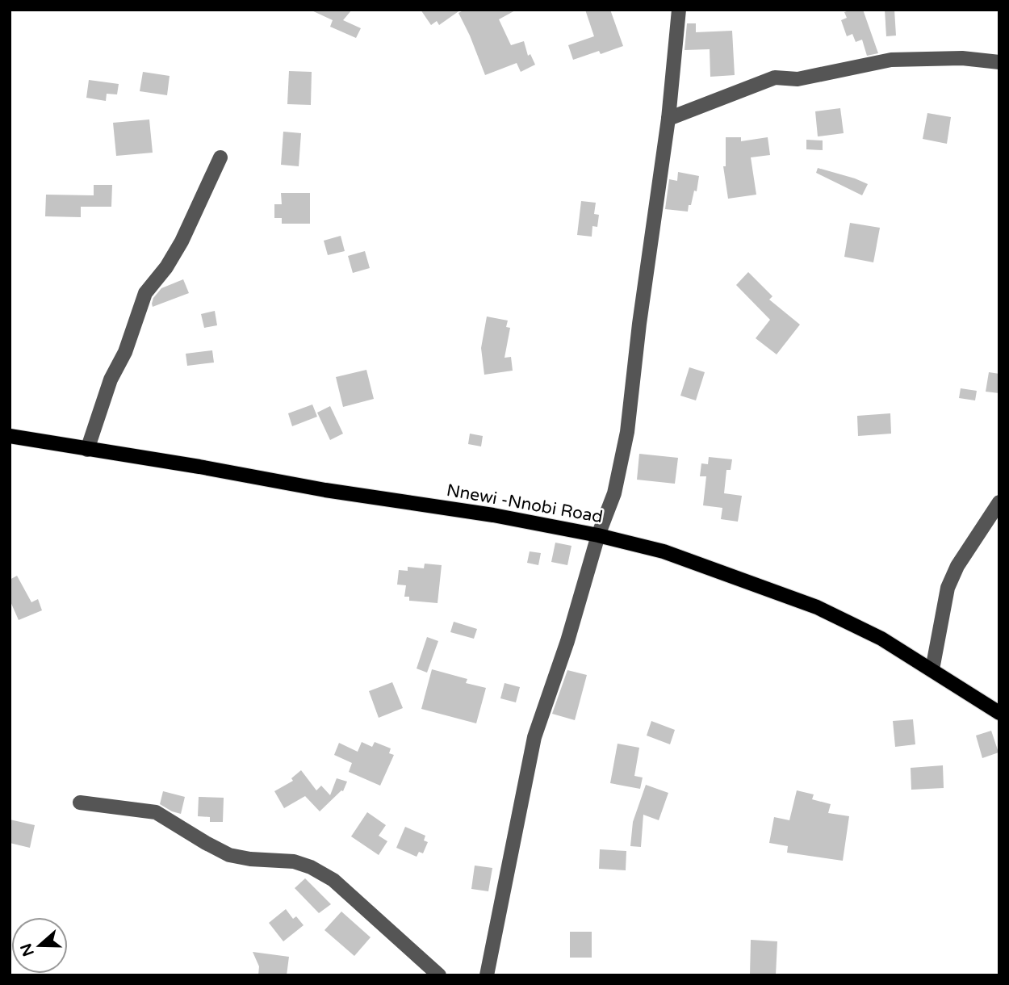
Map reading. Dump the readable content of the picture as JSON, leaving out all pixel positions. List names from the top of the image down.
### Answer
{
  "streets": {
    "main road": ["Nnewi -Nnobi Road"]
  },
  "north": "left"
}
